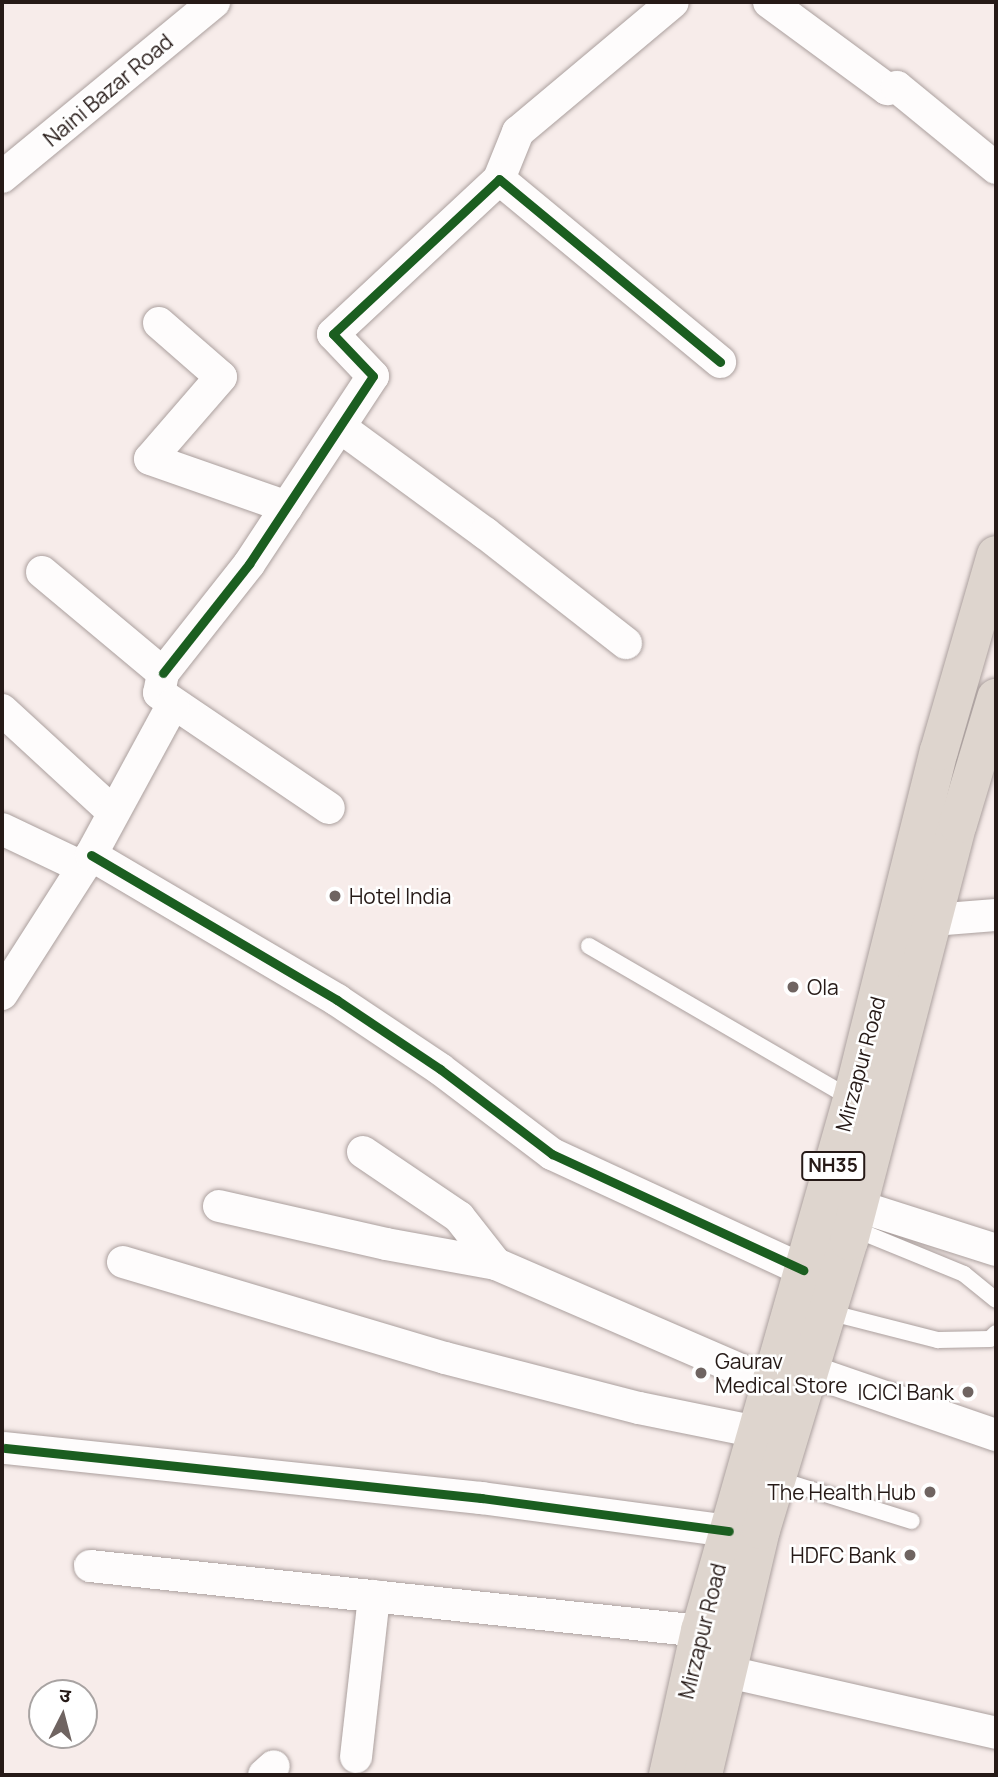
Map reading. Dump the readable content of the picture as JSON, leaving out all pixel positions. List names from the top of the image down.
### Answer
{
  "streets": {
    "highway": ["Mirzapur Road", "NH35"],
    "street": ["Naini Bazar Road"]
  },
  "places": [
    "Hotel India",
    "Ola",
    "Gaurav Medical Store",
    "ICICI Bank",
    "The Health Hub",
    "HDFC Bank"
  ],
  "north": "top"
}
